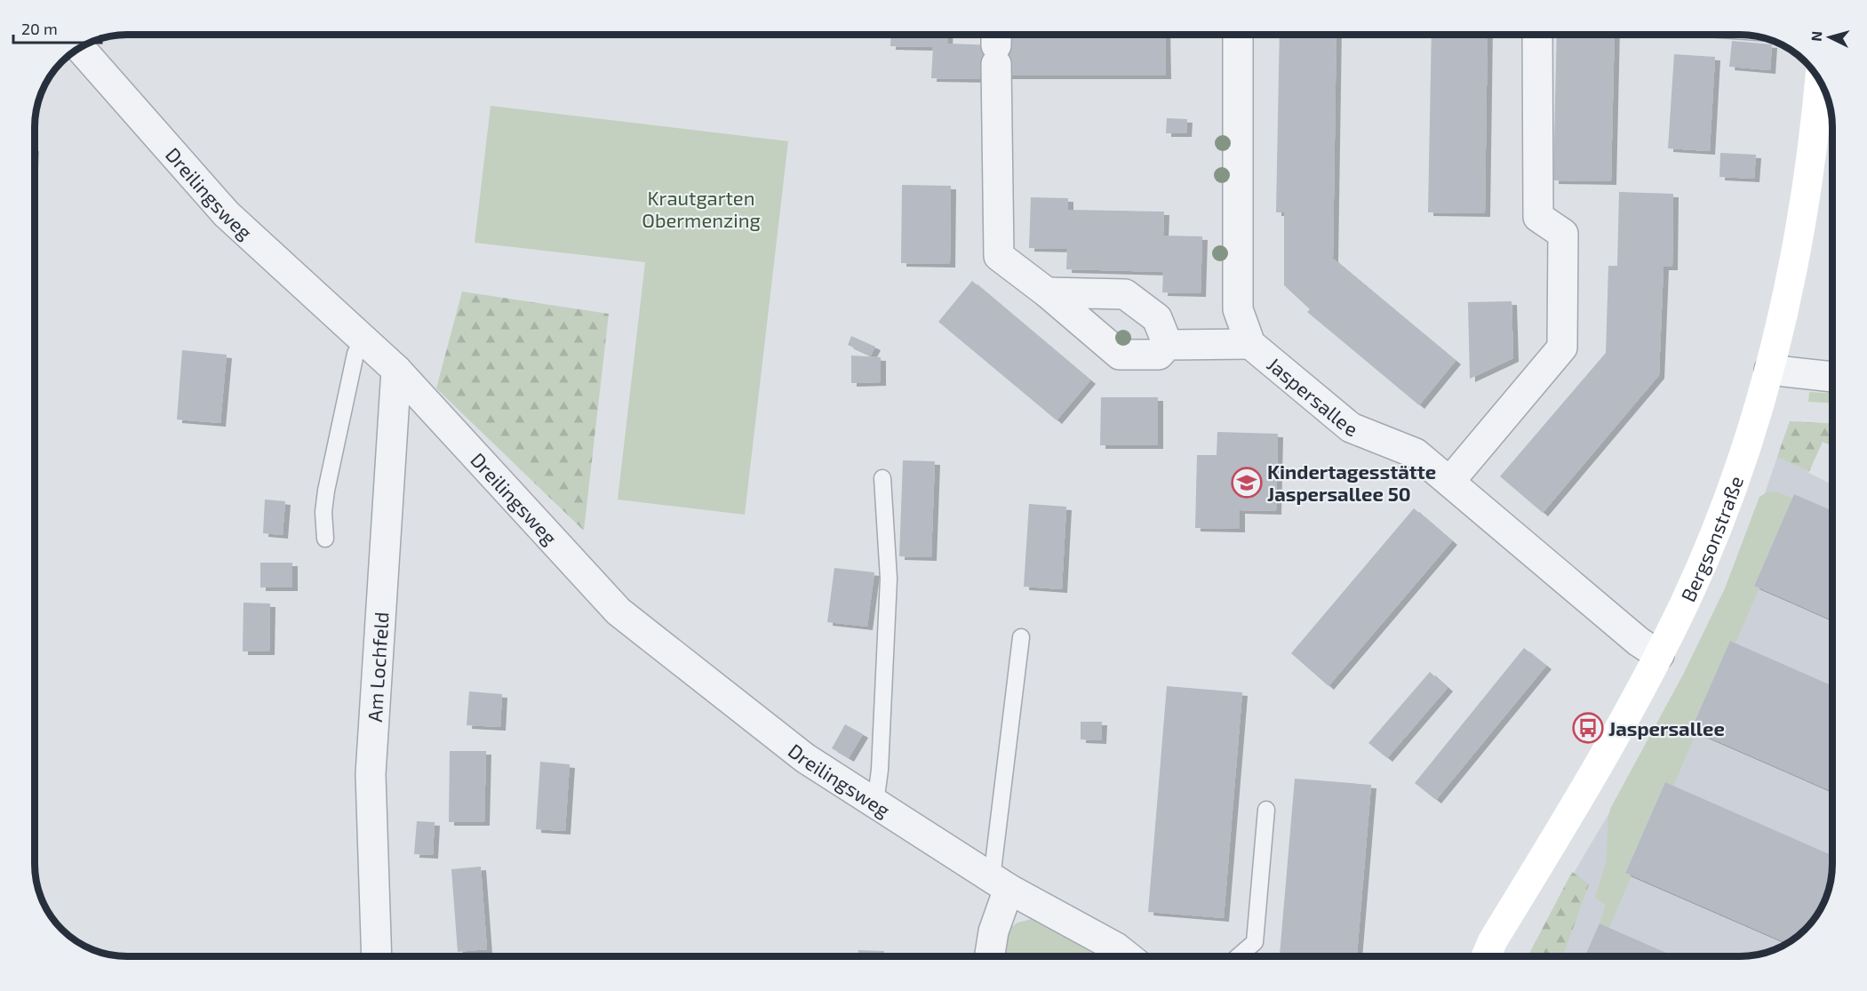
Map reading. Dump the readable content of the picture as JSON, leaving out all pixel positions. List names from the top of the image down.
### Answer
{
  "streets": {
    "street": [
      "Dreilingsweg",
      "Jaspersallee",
      "Bergsonstraße",
      "Am Lochfeld"
    ]
  },
  "crossings": [
    ["Dreilingsweg", "Am Lochfeld"],
    ["Jaspersallee", "Bergsonstraße"]
  ],
  "parks": ["Krautgarten Obermenzing"],
  "places": {
    "school or university": ["Kindertagesstätte Jaspersallee 50"],
    "bus stop": ["Jaspersallee"]
  },
  "scale_bar": "20 m",
  "north": "left"
}
